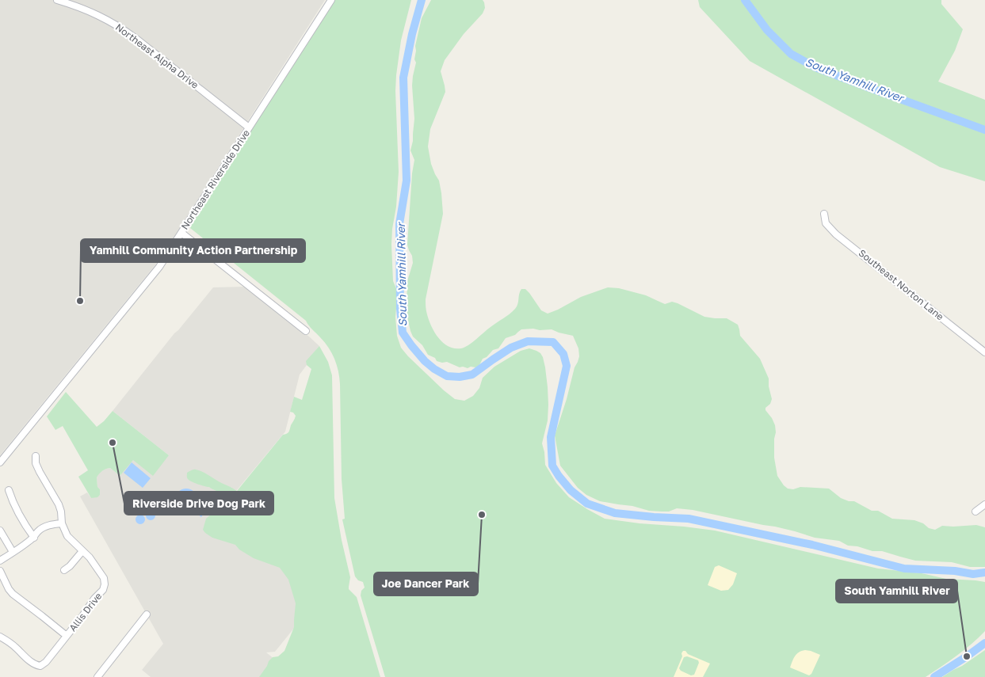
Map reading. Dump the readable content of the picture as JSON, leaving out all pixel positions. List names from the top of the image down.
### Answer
{
  "streets": {
    "street": [
      "Northeast Alpha Drive",
      "Northeast Riverside Drive",
      "Southeast Norton Lane",
      "Allis Drive"
    ]
  },
  "crossings": [
    ["Northeast Alpha Drive", "Northeast Riverside Drive"]
  ],
  "water": ["South Yamhill River"],
  "places": [
    "Yamhill Community Action Partnership",
    "Riverside Drive Dog Park",
    "Joe Dancer Park",
    "South Yamhill River"
  ]
}
